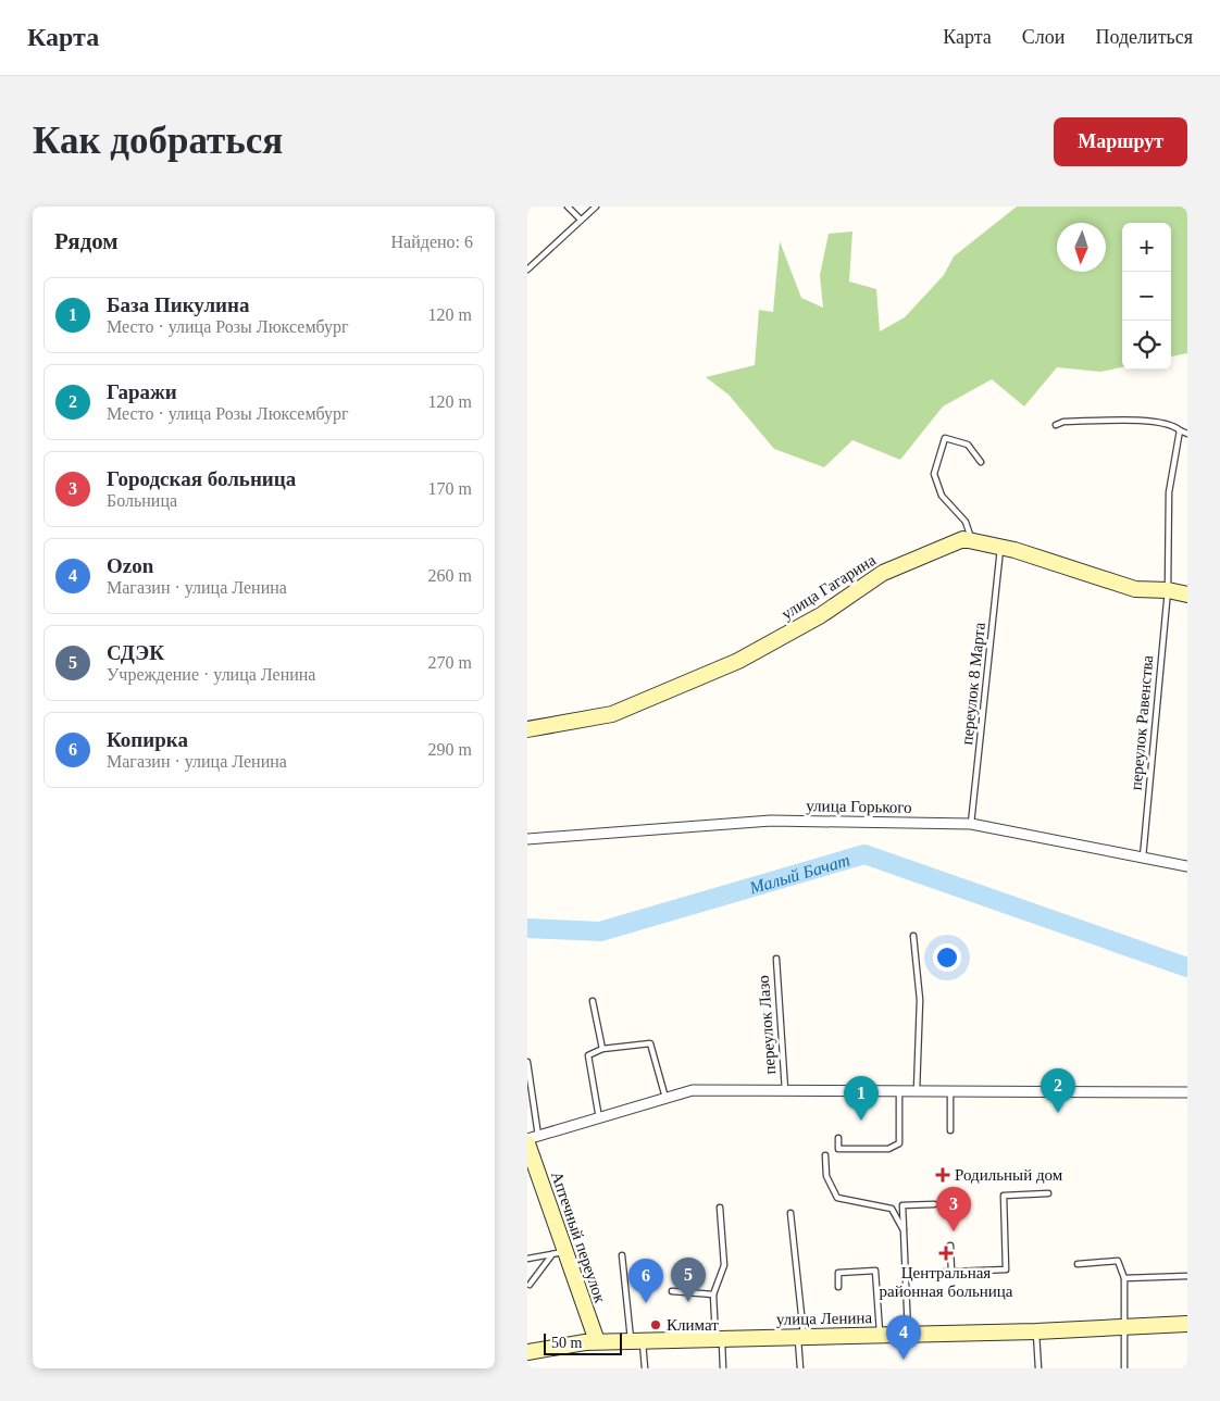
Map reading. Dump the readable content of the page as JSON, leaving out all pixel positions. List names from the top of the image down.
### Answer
{
  "streets": {
    "street": [
      "улица Гагарина",
      "улица Горького",
      "Аптечный переулок",
      "улица Ленина"
    ],
    "lane": ["переулок 8 Марта", "переулок Равенства", "переулок Лазо"]
  },
  "crossings": [
    ["улица Гагарина", "переулок 8 Марта"],
    ["улица Гагарина", "переулок Равенства"],
    ["переулок 8 Марта", "улица Горького"],
    ["переулок Равенства", "улица Горького"],
    ["Аптечный переулок", "улица Ленина"]
  ],
  "water": ["Малый Бачат"],
  "places": {
    "health": ["Родильный дом", "Центральная районная больница"],
    "other": ["Климат"]
  },
  "scale_bar": "50 m",
  "north": "bottom",
  "page": {
    "header": "Карта",
    "nav": ["Карта", "Слои", "Поделиться"],
    "buttons": "Маршрут",
    "title": "Как добраться",
    "heading": ["Рядом", "Найдено: 6"],
    "map_buttons": ["+", "−"],
    "list": [
      {
        "mark": "1",
        "name": "База Пикулина",
        "note": "Место · улица Розы Люксембург",
        "value": "120 m"
      },
      {
        "mark": "2",
        "name": "Гаражи",
        "note": "Место · улица Розы Люксембург",
        "value": "120 m"
      },
      {
        "mark": "3",
        "name": "Городская больница",
        "note": "Больница",
        "value": "170 m"
      },
      {
        "mark": "4",
        "name": "Ozon",
        "note": "Магазин · улица Ленина",
        "value": "260 m"
      },
      {
        "mark": "5",
        "name": "СДЭК",
        "note": "Учреждение · улица Ленина",
        "value": "270 m"
      },
      {
        "mark": "6",
        "name": "Копирка",
        "note": "Магазин · улица Ленина",
        "value": "290 m"
      }
    ],
    "pins": [
      "2",
      "1",
      "3",
      "5",
      "6",
      "4"
    ],
    "scale": "50 m"
  }
}
